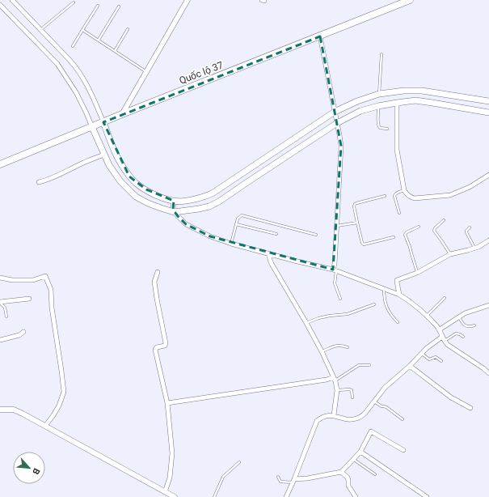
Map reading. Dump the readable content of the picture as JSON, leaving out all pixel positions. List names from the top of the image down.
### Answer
{
  "streets": {
    "highway": ["Quốc lộ 37"]
  },
  "north": "bottom right"
}
